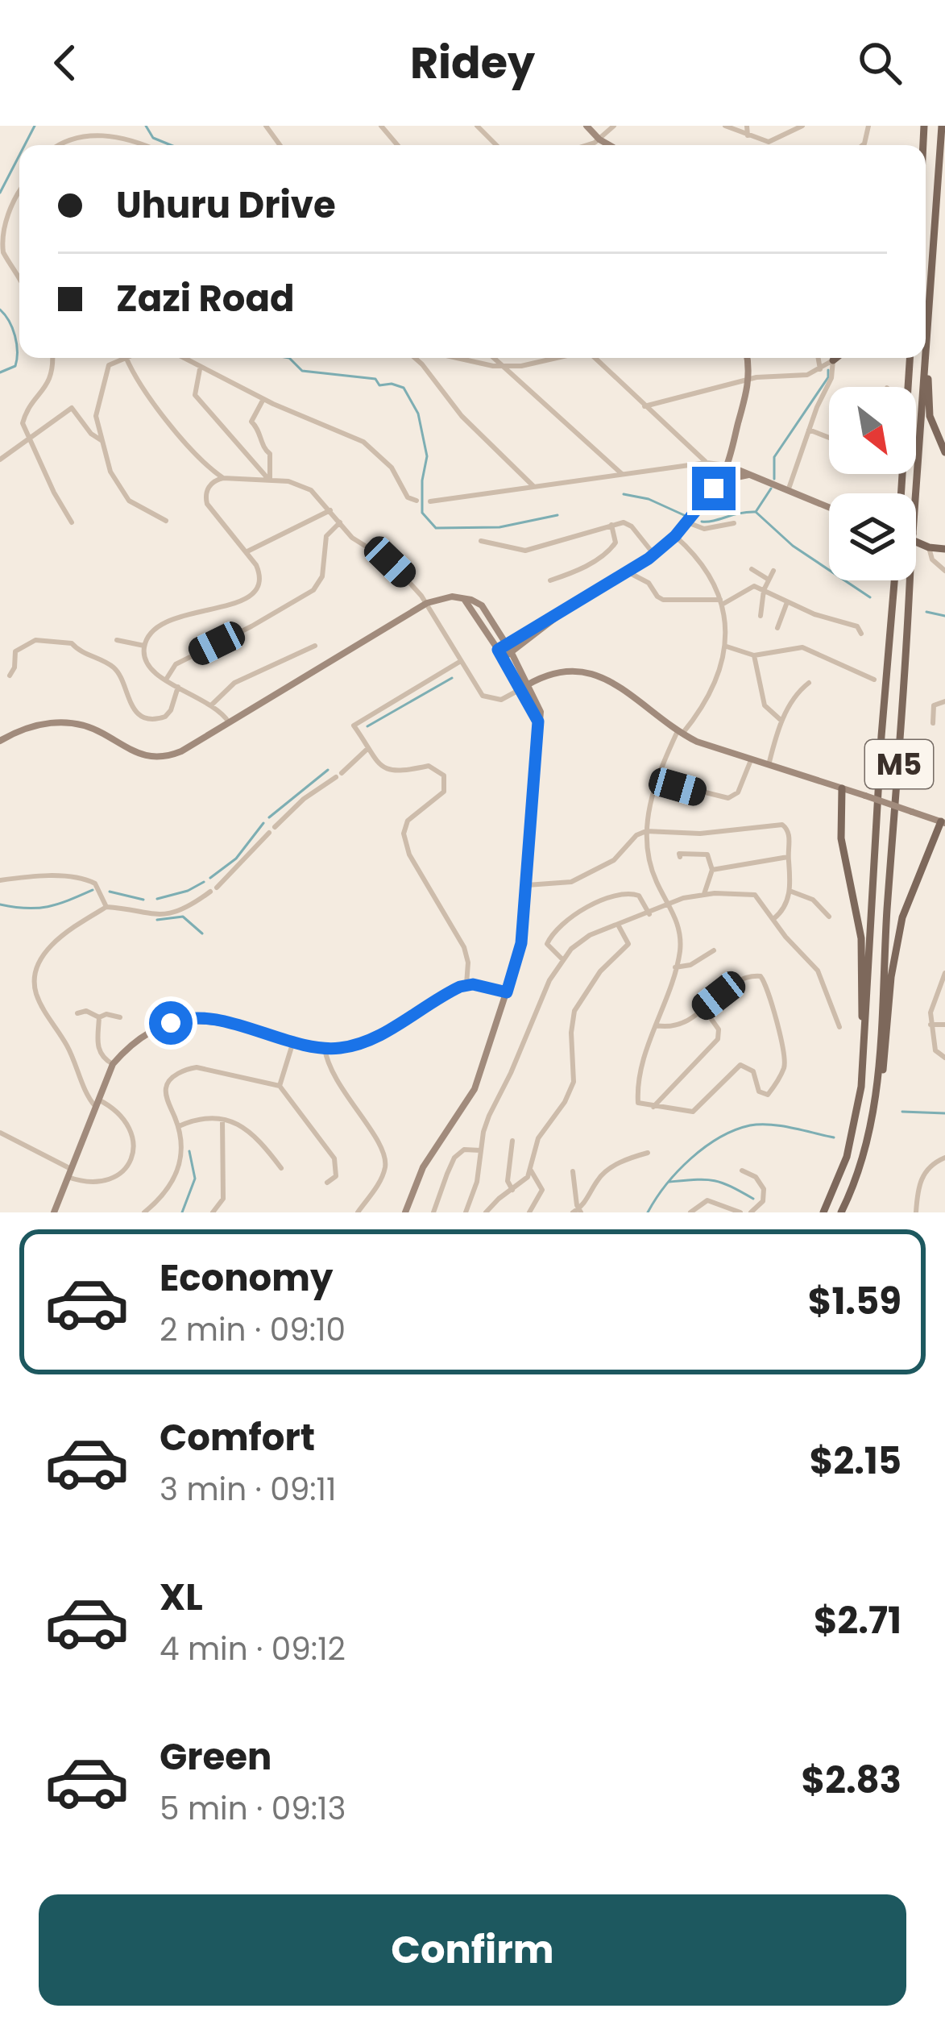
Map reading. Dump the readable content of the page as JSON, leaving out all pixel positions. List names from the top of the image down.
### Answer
{
  "streets": {
    "main road": ["M5"]
  },
  "north": "bottom right",
  "page": {
    "header": "Ridey",
    "banner": ["Uhuru Drive", "Zazi Road"],
    "list": [
      {
        "name": "Economy",
        "note": "2 min · 09:10",
        "value": "$1.59"
      },
      {
        "name": "Comfort",
        "note": "3 min · 09:11",
        "value": "$2.15"
      },
      {
        "name": "XL",
        "note": "4 min · 09:12",
        "value": "$2.71"
      },
      {
        "name": "Green",
        "note": "5 min · 09:13",
        "value": "$2.83"
      }
    ],
    "buttons": "Confirm"
  }
}
